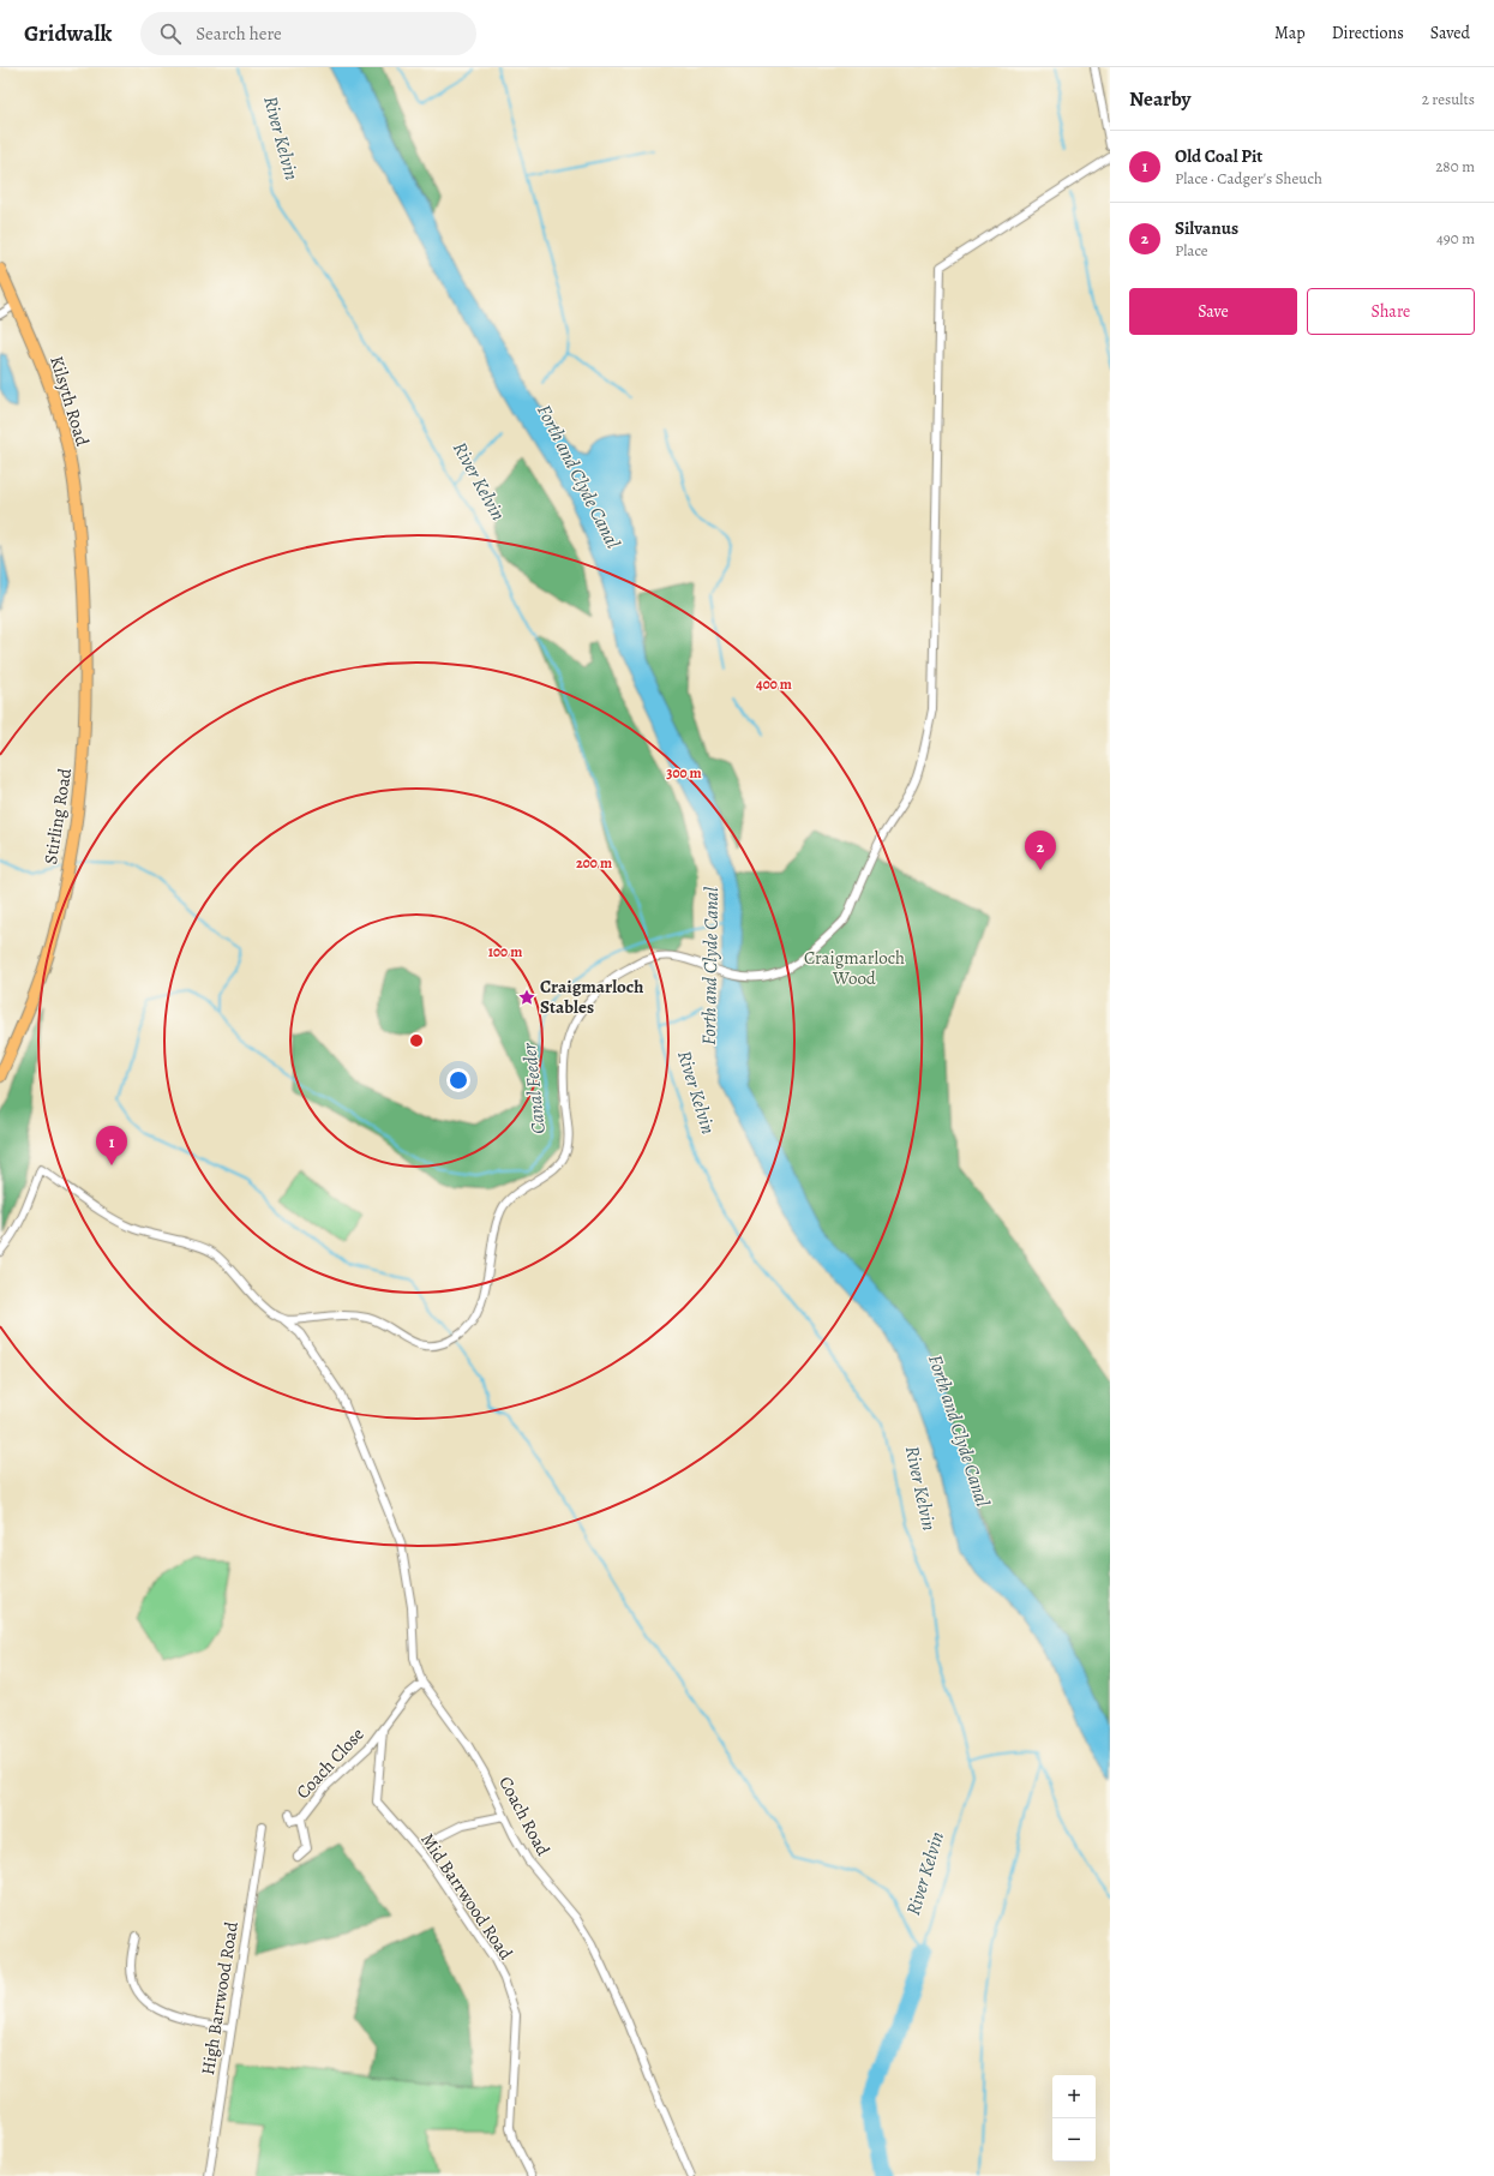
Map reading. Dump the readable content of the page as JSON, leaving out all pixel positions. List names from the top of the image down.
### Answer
{
  "streets": {
    "main road": ["Kilsyth Road", "Stirling Road"],
    "street": [
      "Coach Close",
      "Coach Road",
      "Mid Barrwood Road",
      "High Barrwood Road"
    ]
  },
  "crossings": [
    ["Kilsyth Road", "Stirling Road"],
    ["Coach Close", "Mid Barrwood Road"]
  ],
  "water": ["River Kelvin", "Forth and Clyde Canal", "Canal Feeder"],
  "parks": ["Craigmarloch Wood"],
  "places": {
    "place": ["Craigmarloch Stables"]
  },
  "page": {
    "header": "Gridwalk",
    "search": "Search here",
    "nav": ["Map", "Directions", "Saved"],
    "heading": ["Nearby", "2 results"],
    "list": [
      {
        "mark": "1",
        "name": "Old Coal Pit",
        "note": "Place · Cadger's Sheuch",
        "value": "280 m"
      },
      {
        "mark": "2",
        "name": "Silvanus",
        "note": "Place",
        "value": "490 m"
      }
    ],
    "buttons": ["Save", "Share"],
    "pins": ["2", "1"],
    "map_buttons": ["+", "−"]
  },
  "rings": [
    "400 m",
    "300 m",
    "200 m",
    "100 m"
  ]
}
